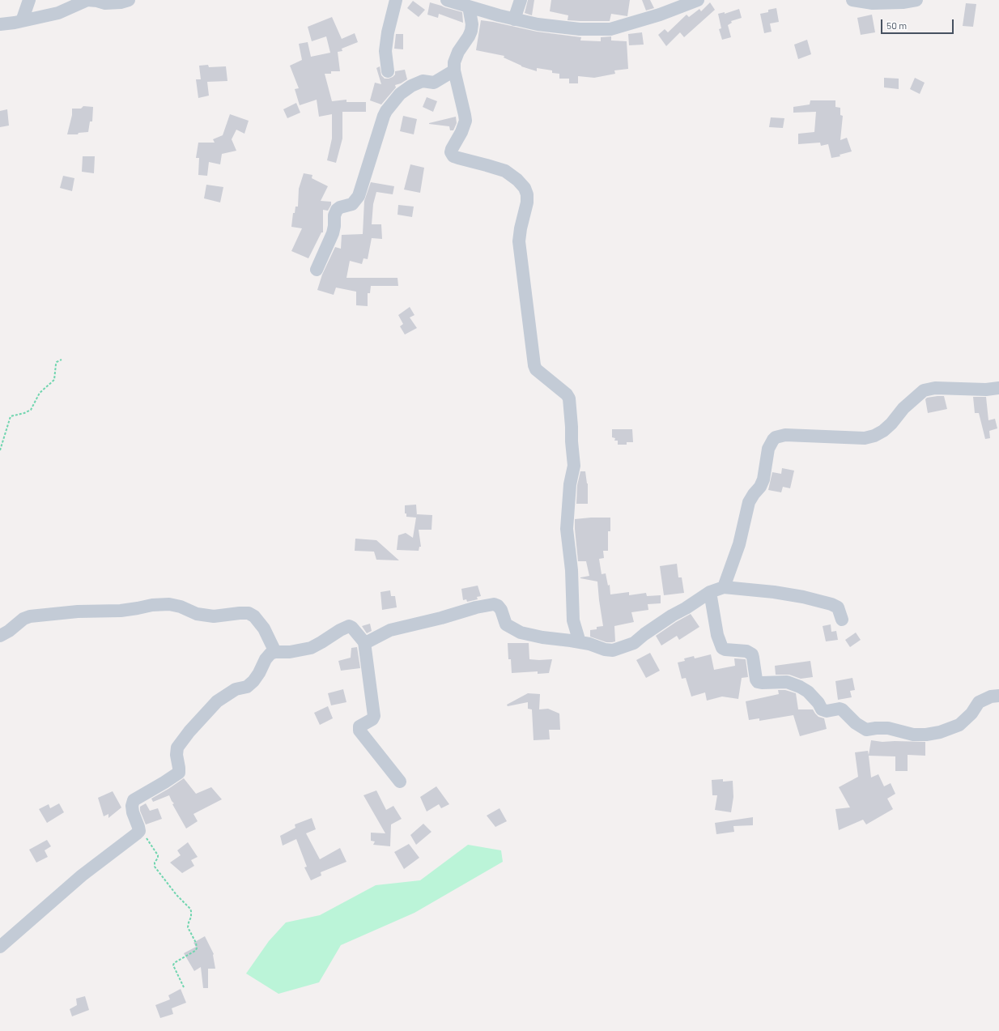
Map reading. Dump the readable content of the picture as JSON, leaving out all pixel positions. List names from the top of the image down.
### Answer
{
  "scale_bar": "50 m"
}
